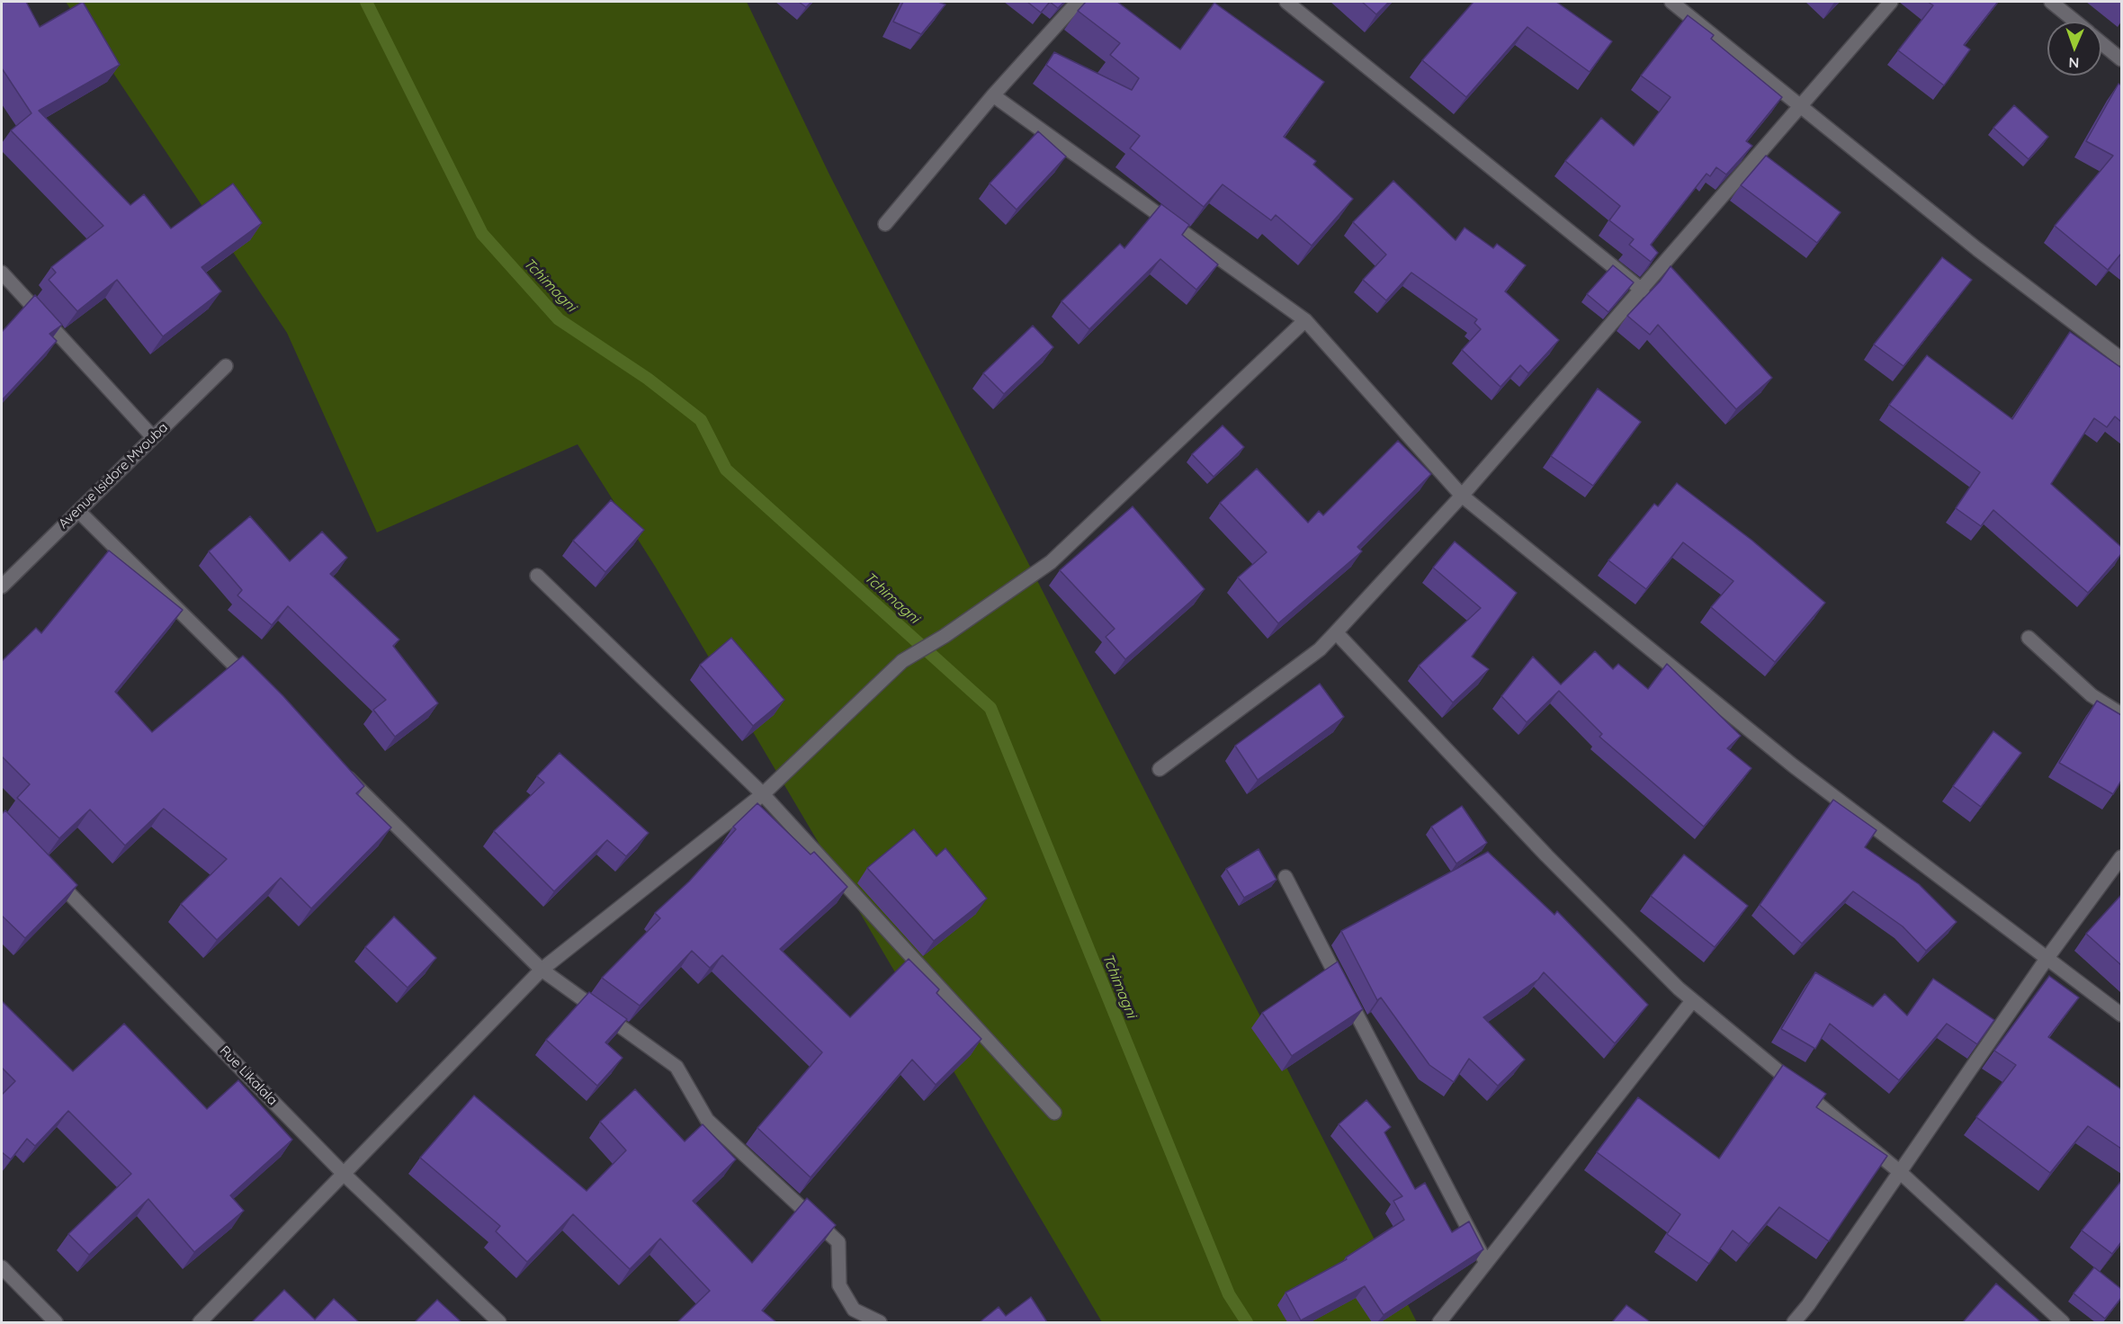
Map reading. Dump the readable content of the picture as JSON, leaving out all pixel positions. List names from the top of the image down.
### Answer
{
  "streets": {
    "street": ["Avenue Isidore Mvouba", "Rue Likalala"]
  },
  "water": ["Tchimagni"],
  "north": "bottom"
}
